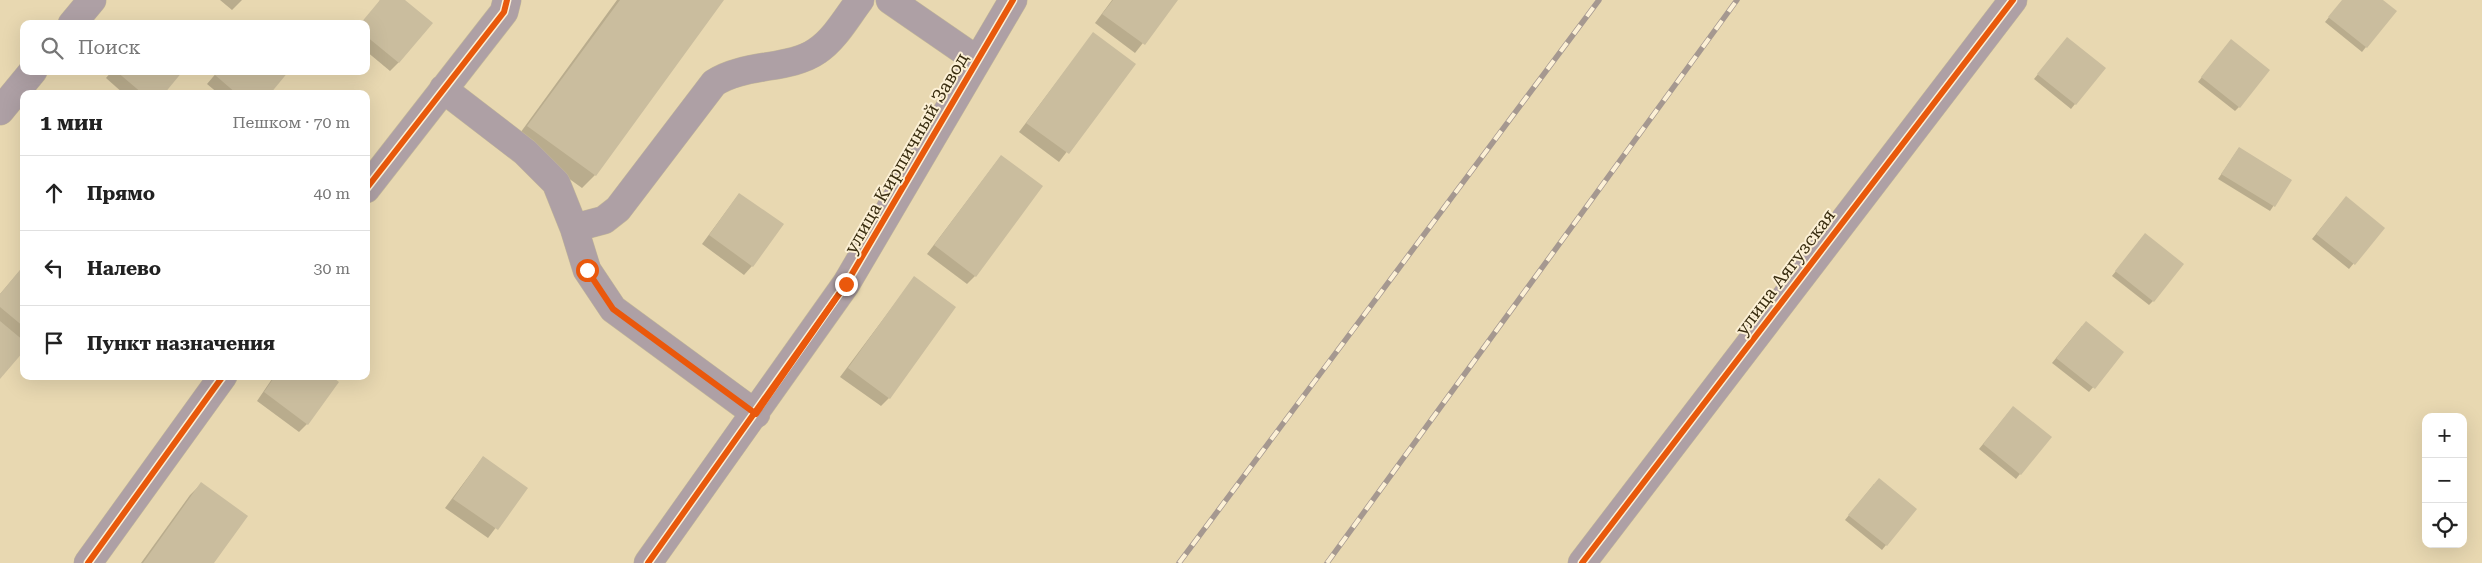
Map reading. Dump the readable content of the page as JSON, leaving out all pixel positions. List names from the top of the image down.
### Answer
{
  "streets": {
    "street": ["улица Кирпичный Завод", "улица Аягузская"]
  },
  "page": {
    "search": "Поиск",
    "heading": ["1 мин", "Пешком · 70 m"],
    "list": [
      ["Прямо", "40 m"],
      ["Налево", "30 m"],
      "Пункт назначения"
    ],
    "map_buttons": ["+", "−"]
  }
}
